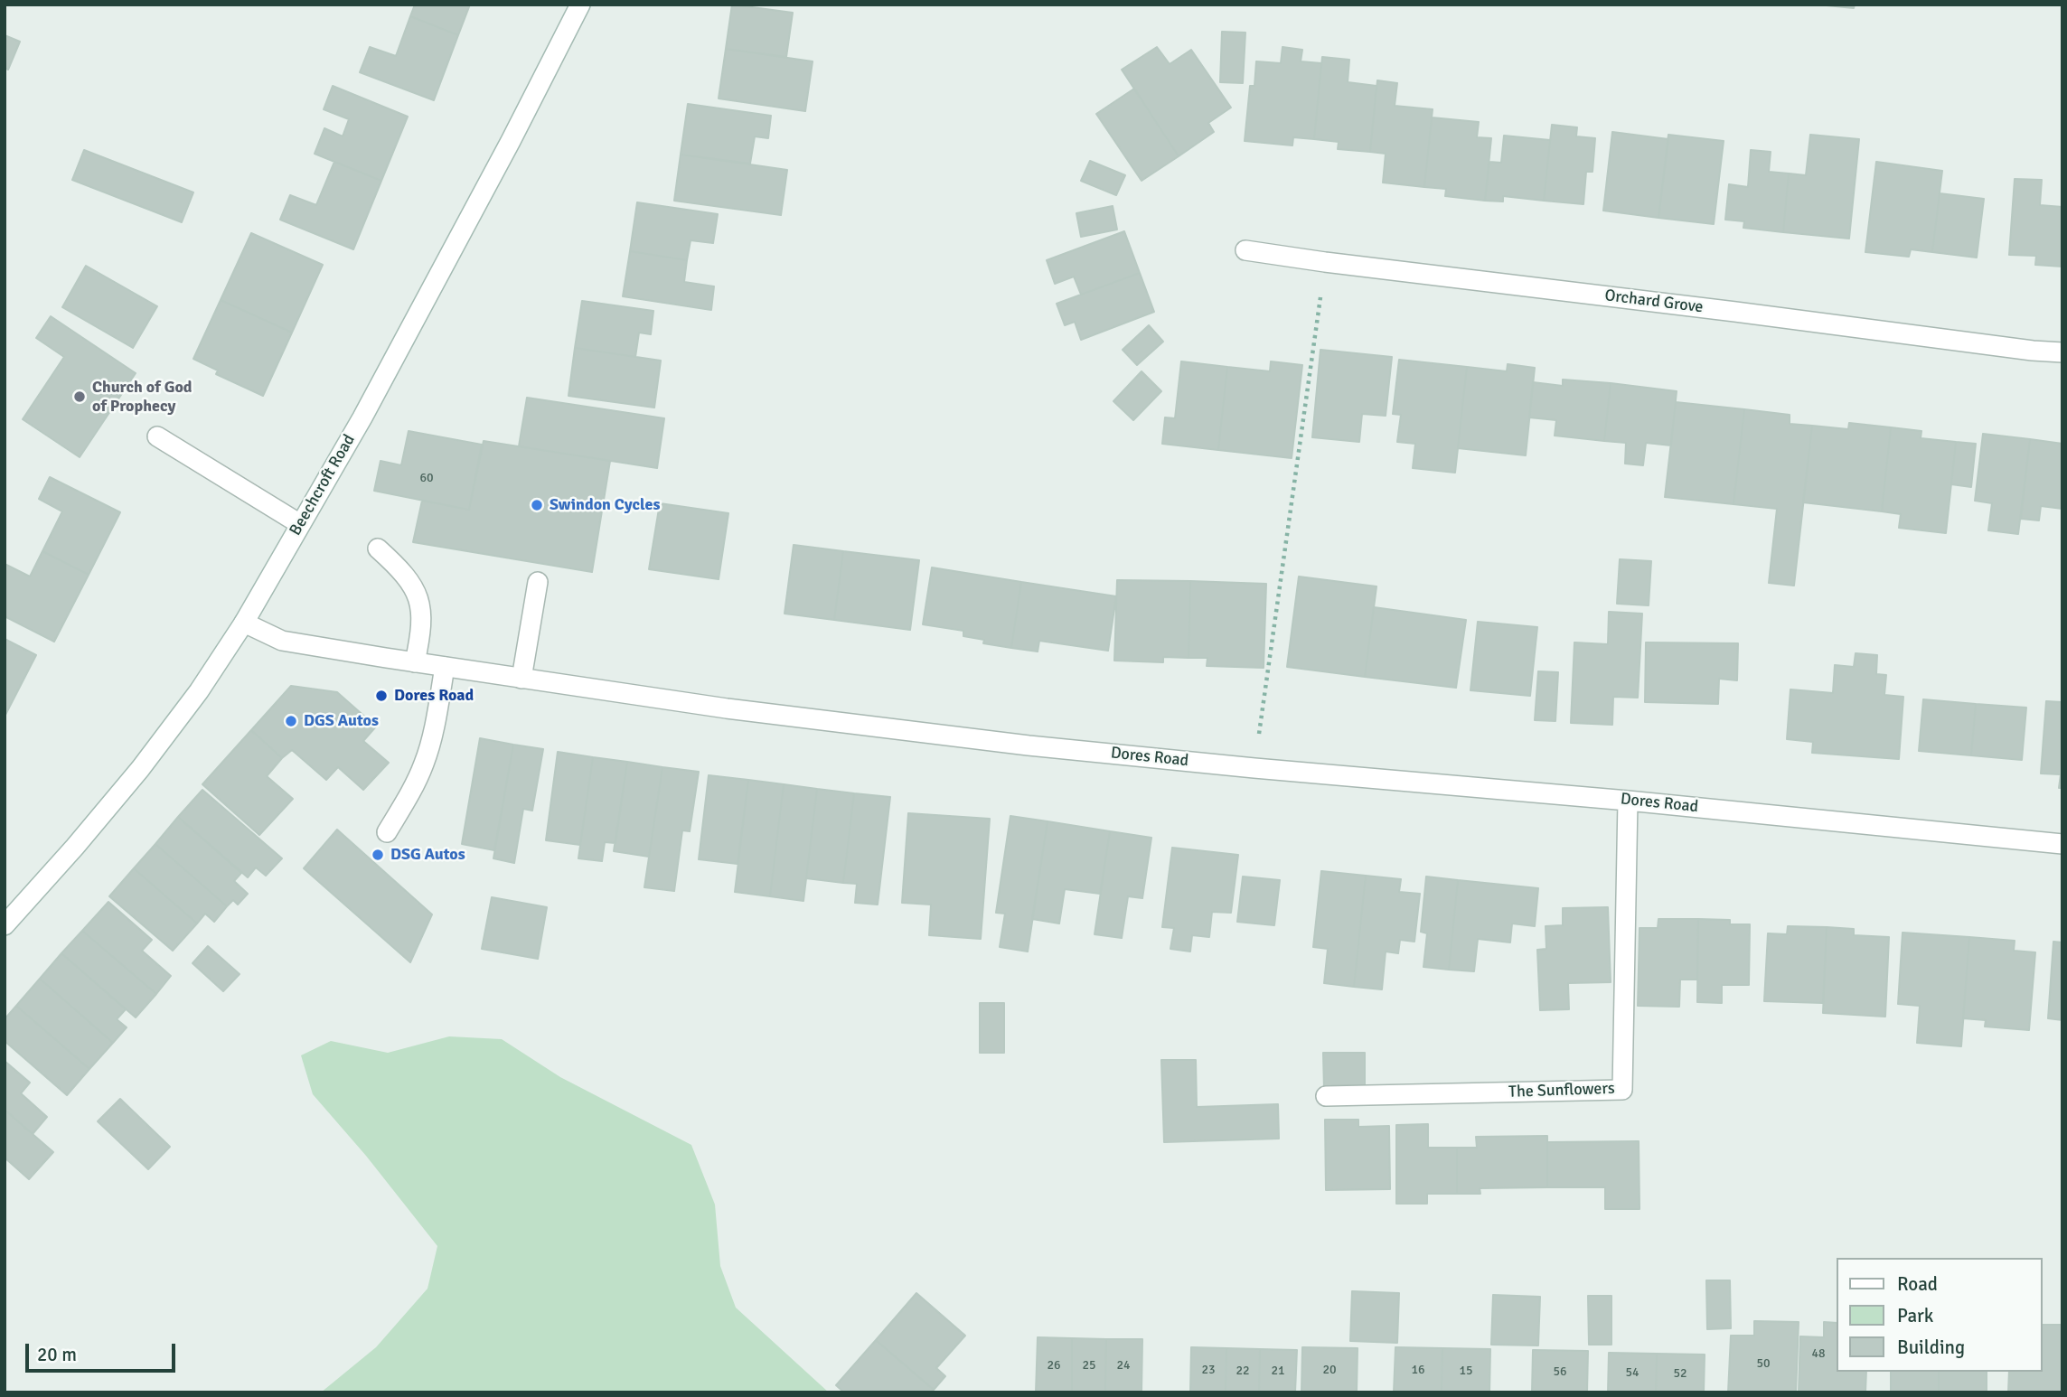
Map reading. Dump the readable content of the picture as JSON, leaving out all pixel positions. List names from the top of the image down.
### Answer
{
  "streets": {
    "street": [
      "Orchard Grove",
      "Beechcroft Road",
      "Dores Road",
      "The Sunflowers"
    ]
  },
  "crossings": [
    ["Beechcroft Road", "Dores Road"],
    ["Dores Road", "The Sunflowers"]
  ],
  "places": [
    "Church of God of Prophecy",
    "Swindon Cycles",
    "Dores Road",
    "DGS Autos",
    "DSG Autos"
  ],
  "house_numbers": [
    "60",
    "48",
    "50",
    "26",
    "25",
    "24",
    "23",
    "20",
    "16",
    "22",
    "21",
    "15",
    "56",
    "54",
    "52"
  ],
  "legend": ["Road", "Park", "Building"],
  "scale_bar": "20 m"
}
